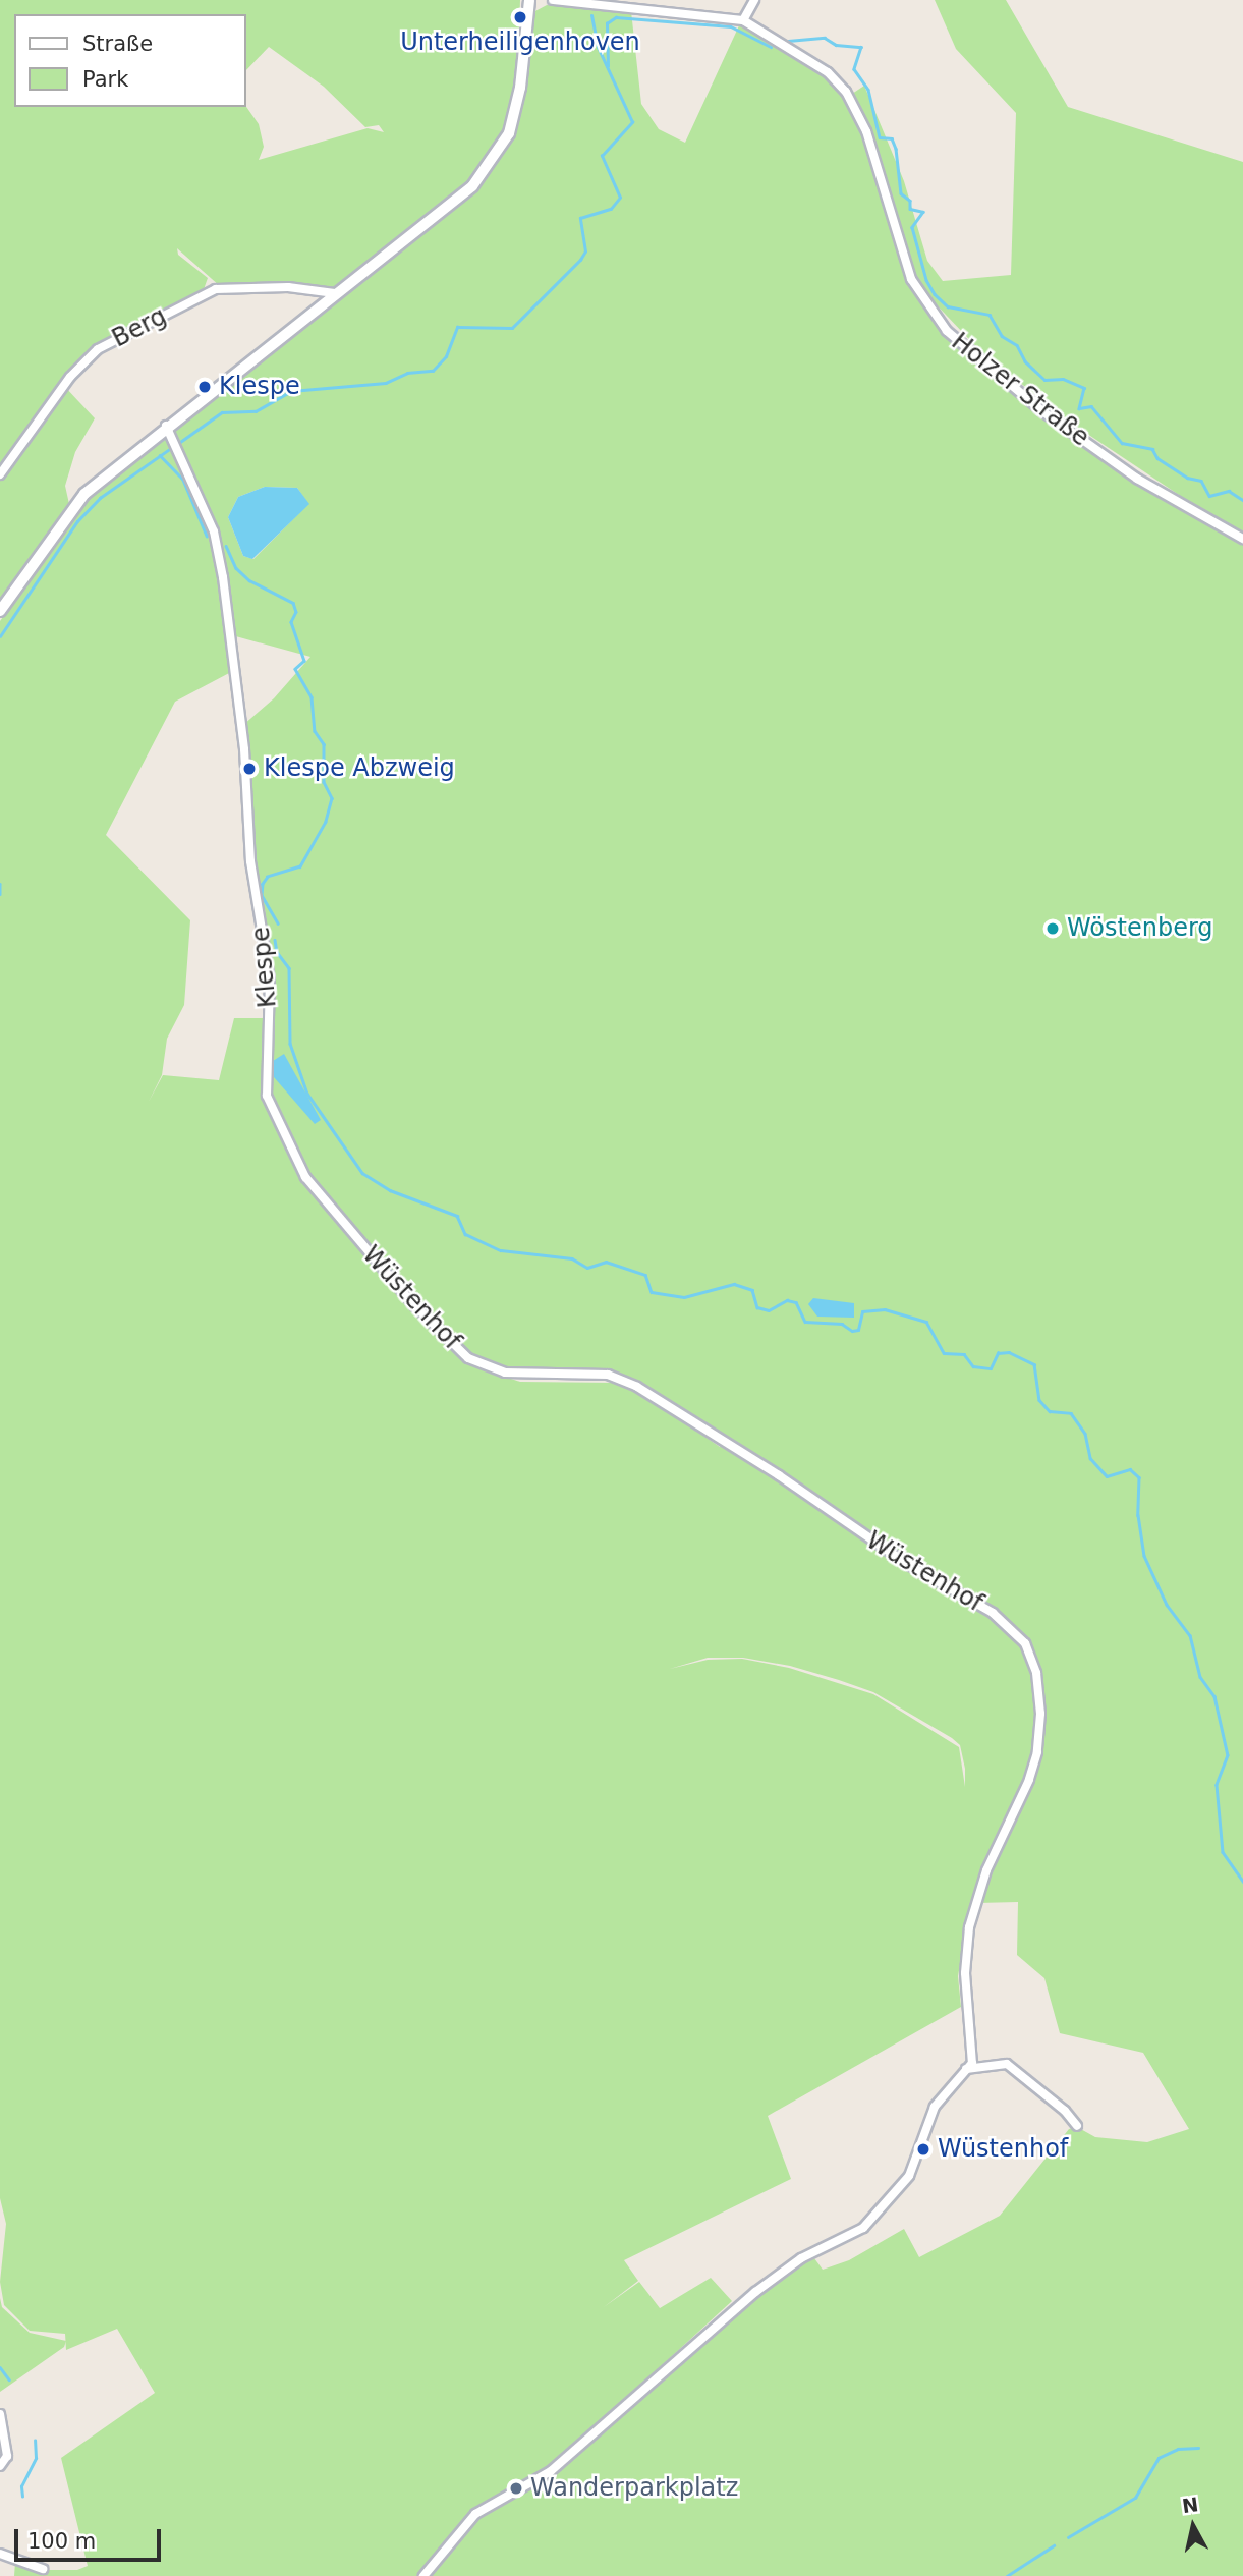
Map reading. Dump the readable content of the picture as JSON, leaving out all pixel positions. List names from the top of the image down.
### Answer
{
  "streets": {
    "street": [
      "Berg",
      "Holzer Straße",
      "Klespe",
      "Wüstenhof"
    ]
  },
  "crossings": [
    ["Klespe", "Wüstenhof"]
  ],
  "places": [
    "Unterheiligenhoven",
    "Klespe",
    "Klespe Abzweig",
    "Wöstenberg",
    "Wüstenhof",
    "Wanderparkplatz"
  ],
  "legend": ["Straße", "Park"],
  "scale_bar": "100 m",
  "north": "top"
}
